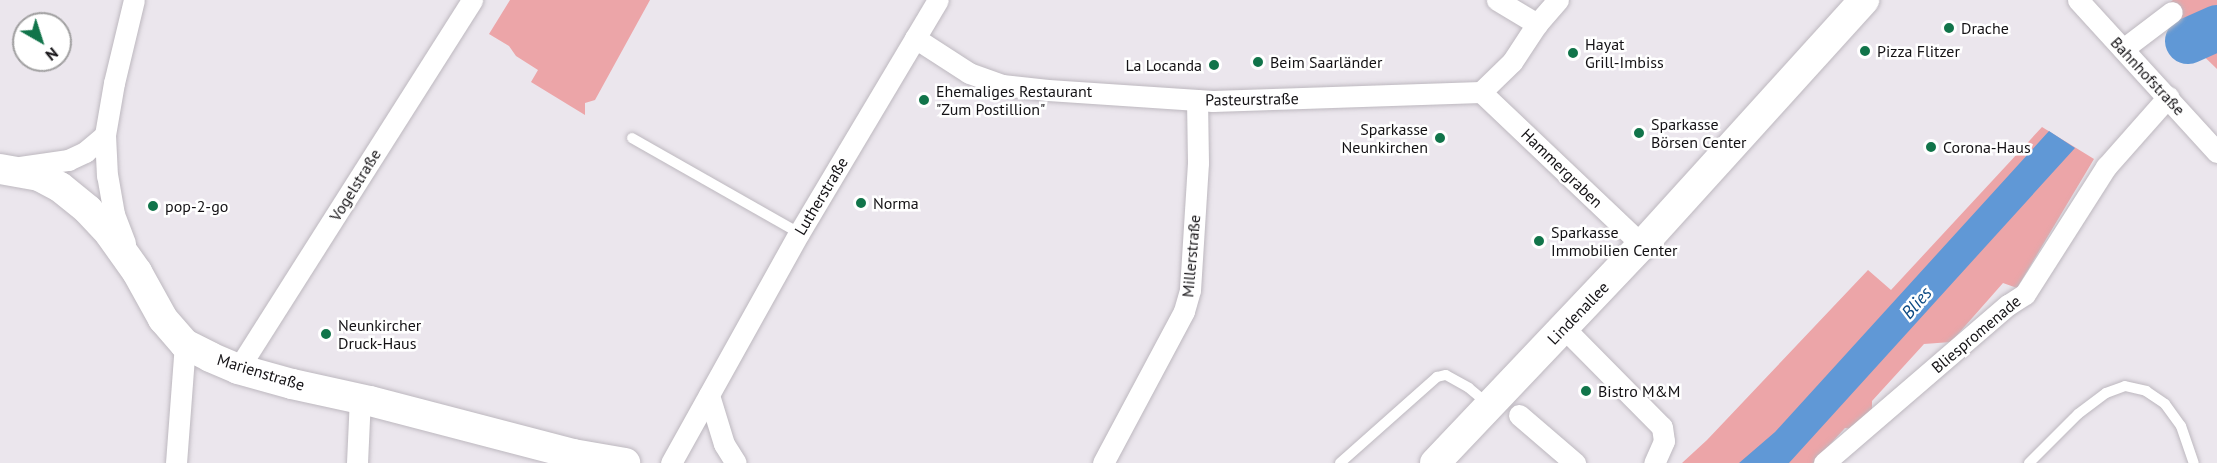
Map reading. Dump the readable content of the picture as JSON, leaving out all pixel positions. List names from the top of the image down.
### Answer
{
  "streets": {
    "street": [
      "Bahnhofstraße",
      "Pasteurstraße",
      "Hammergraben",
      "Vogelstraße",
      "Lutherstraße",
      "Millerstraße",
      "Lindenallee",
      "Bliespromenade",
      "Marienstraße"
    ]
  },
  "crossings": [
    ["Bahnhofstraße", "Bliespromenade"],
    ["Pasteurstraße", "Hammergraben"],
    ["Pasteurstraße", "Lutherstraße"],
    ["Pasteurstraße", "Millerstraße"],
    ["Hammergraben", "Lindenallee"],
    ["Vogelstraße", "Marienstraße"]
  ],
  "water": ["Blies"],
  "places": [
    "Drache",
    "Pizza Flitzer",
    "Hayat Grill-Imbiss",
    "Beim Saarländer",
    "La Locanda",
    "Ehemaliges Restaurant \"Zum Postillion\"",
    "Sparkasse Börsen Center",
    "Sparkasse Neunkirchen",
    "Corona-Haus",
    "Norma",
    "pop-2-go",
    "Sparkasse Immobilien Center",
    "Neunkircher Druck-Haus",
    "Bistro M&M"
  ],
  "north": "bottom right"
}
